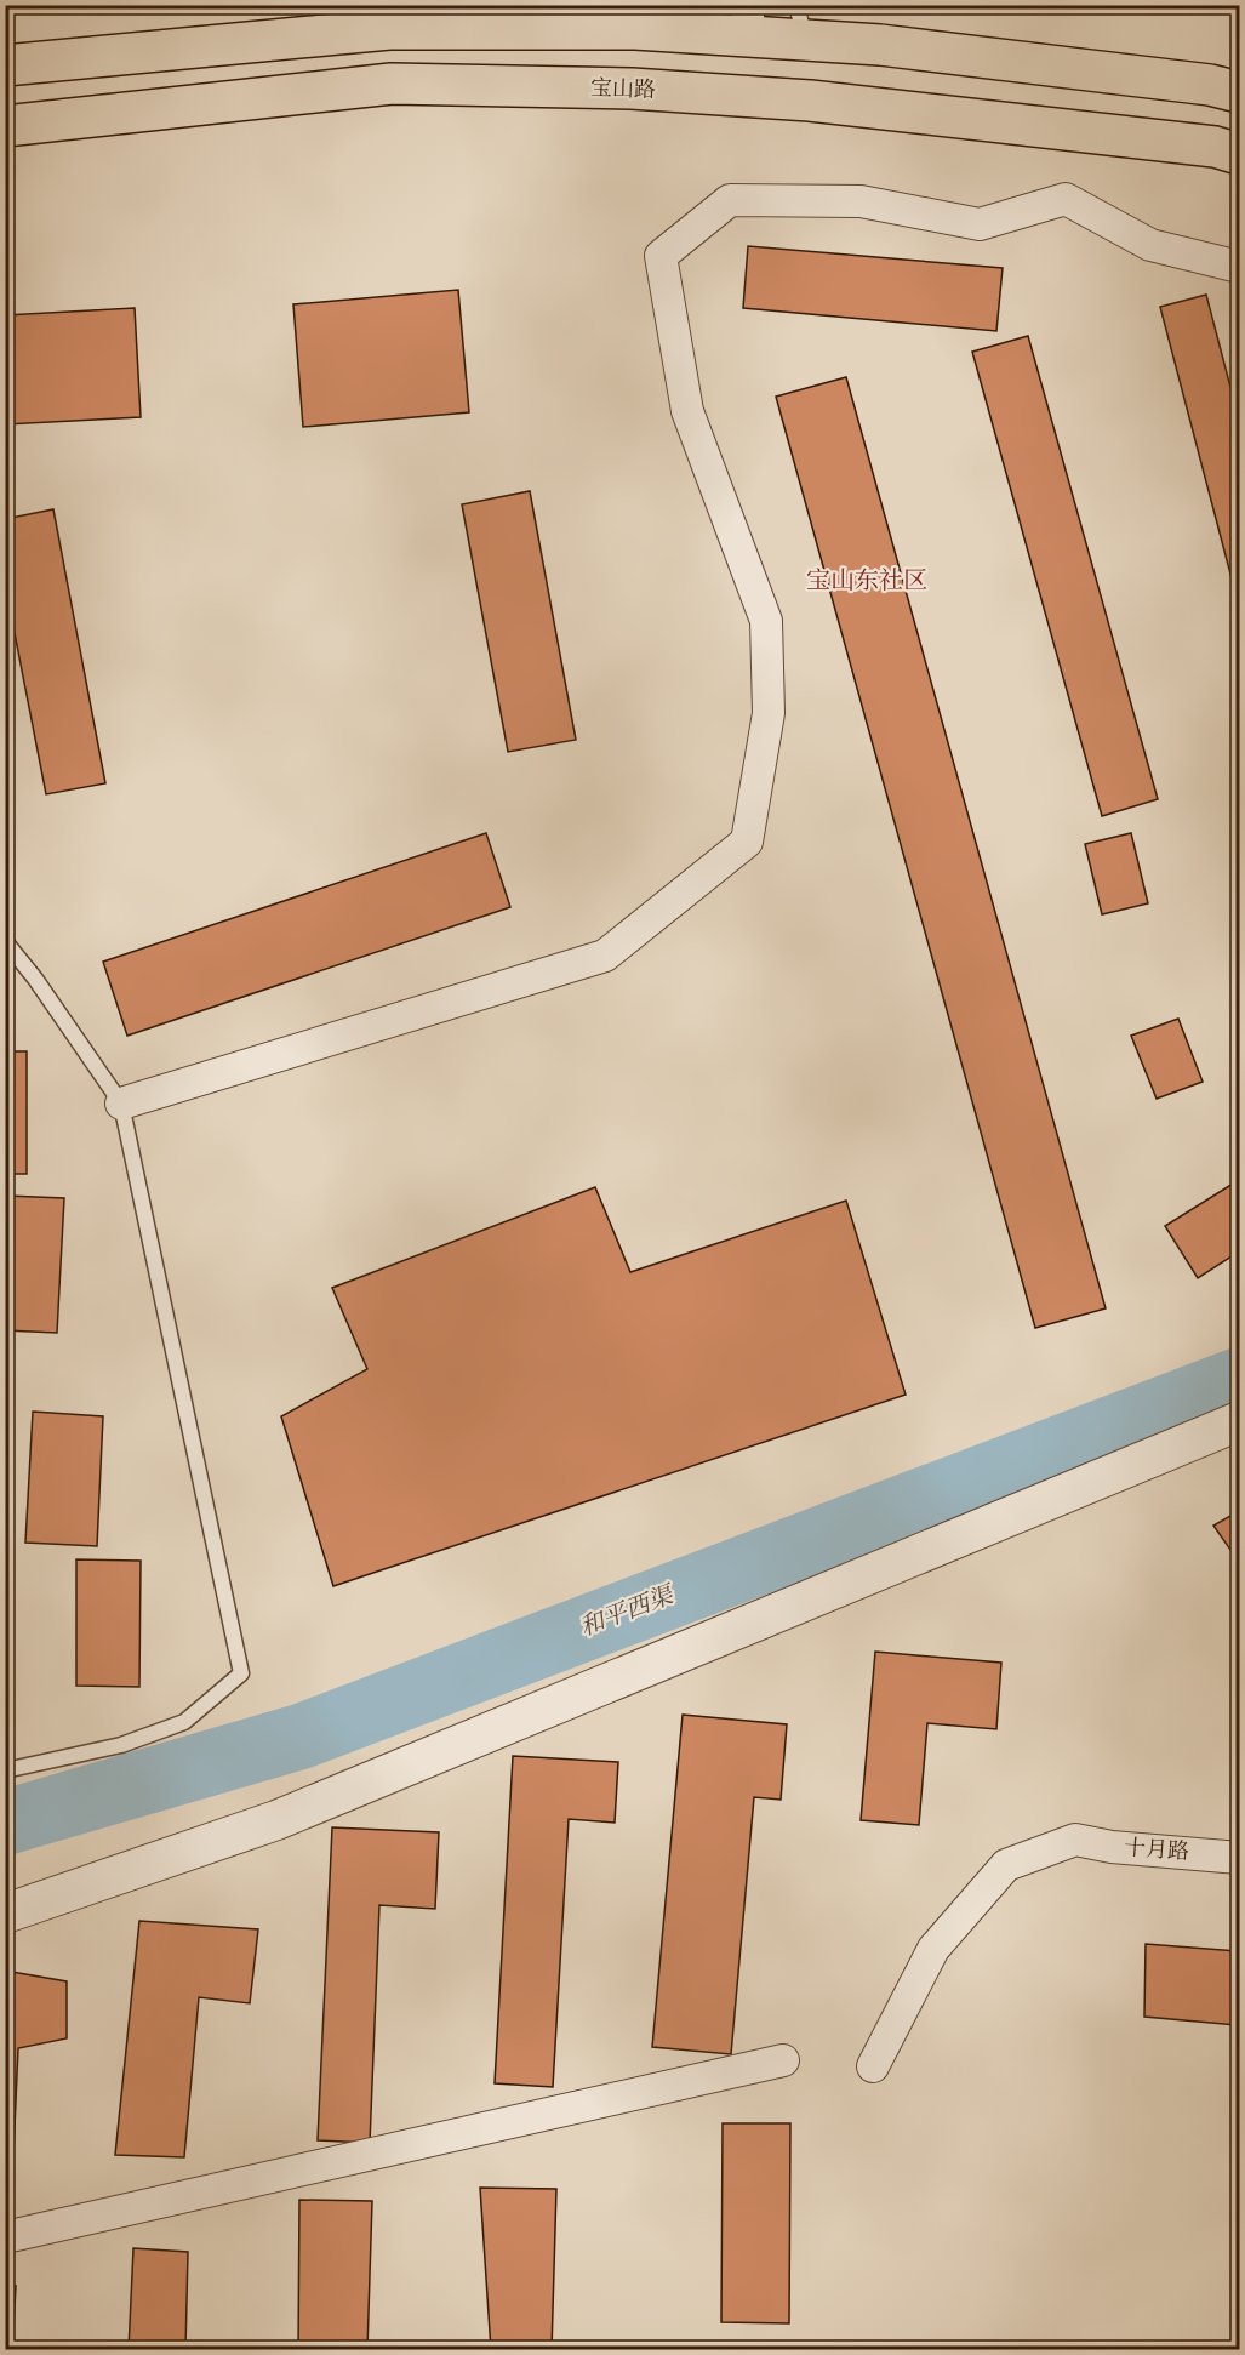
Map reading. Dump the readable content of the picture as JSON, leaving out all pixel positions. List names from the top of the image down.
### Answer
{
  "streets": {
    "main road": ["宝山路"],
    "street": ["十月路"]
  },
  "districts": ["宝山东社区"],
  "water": ["和平西渠"]
}
